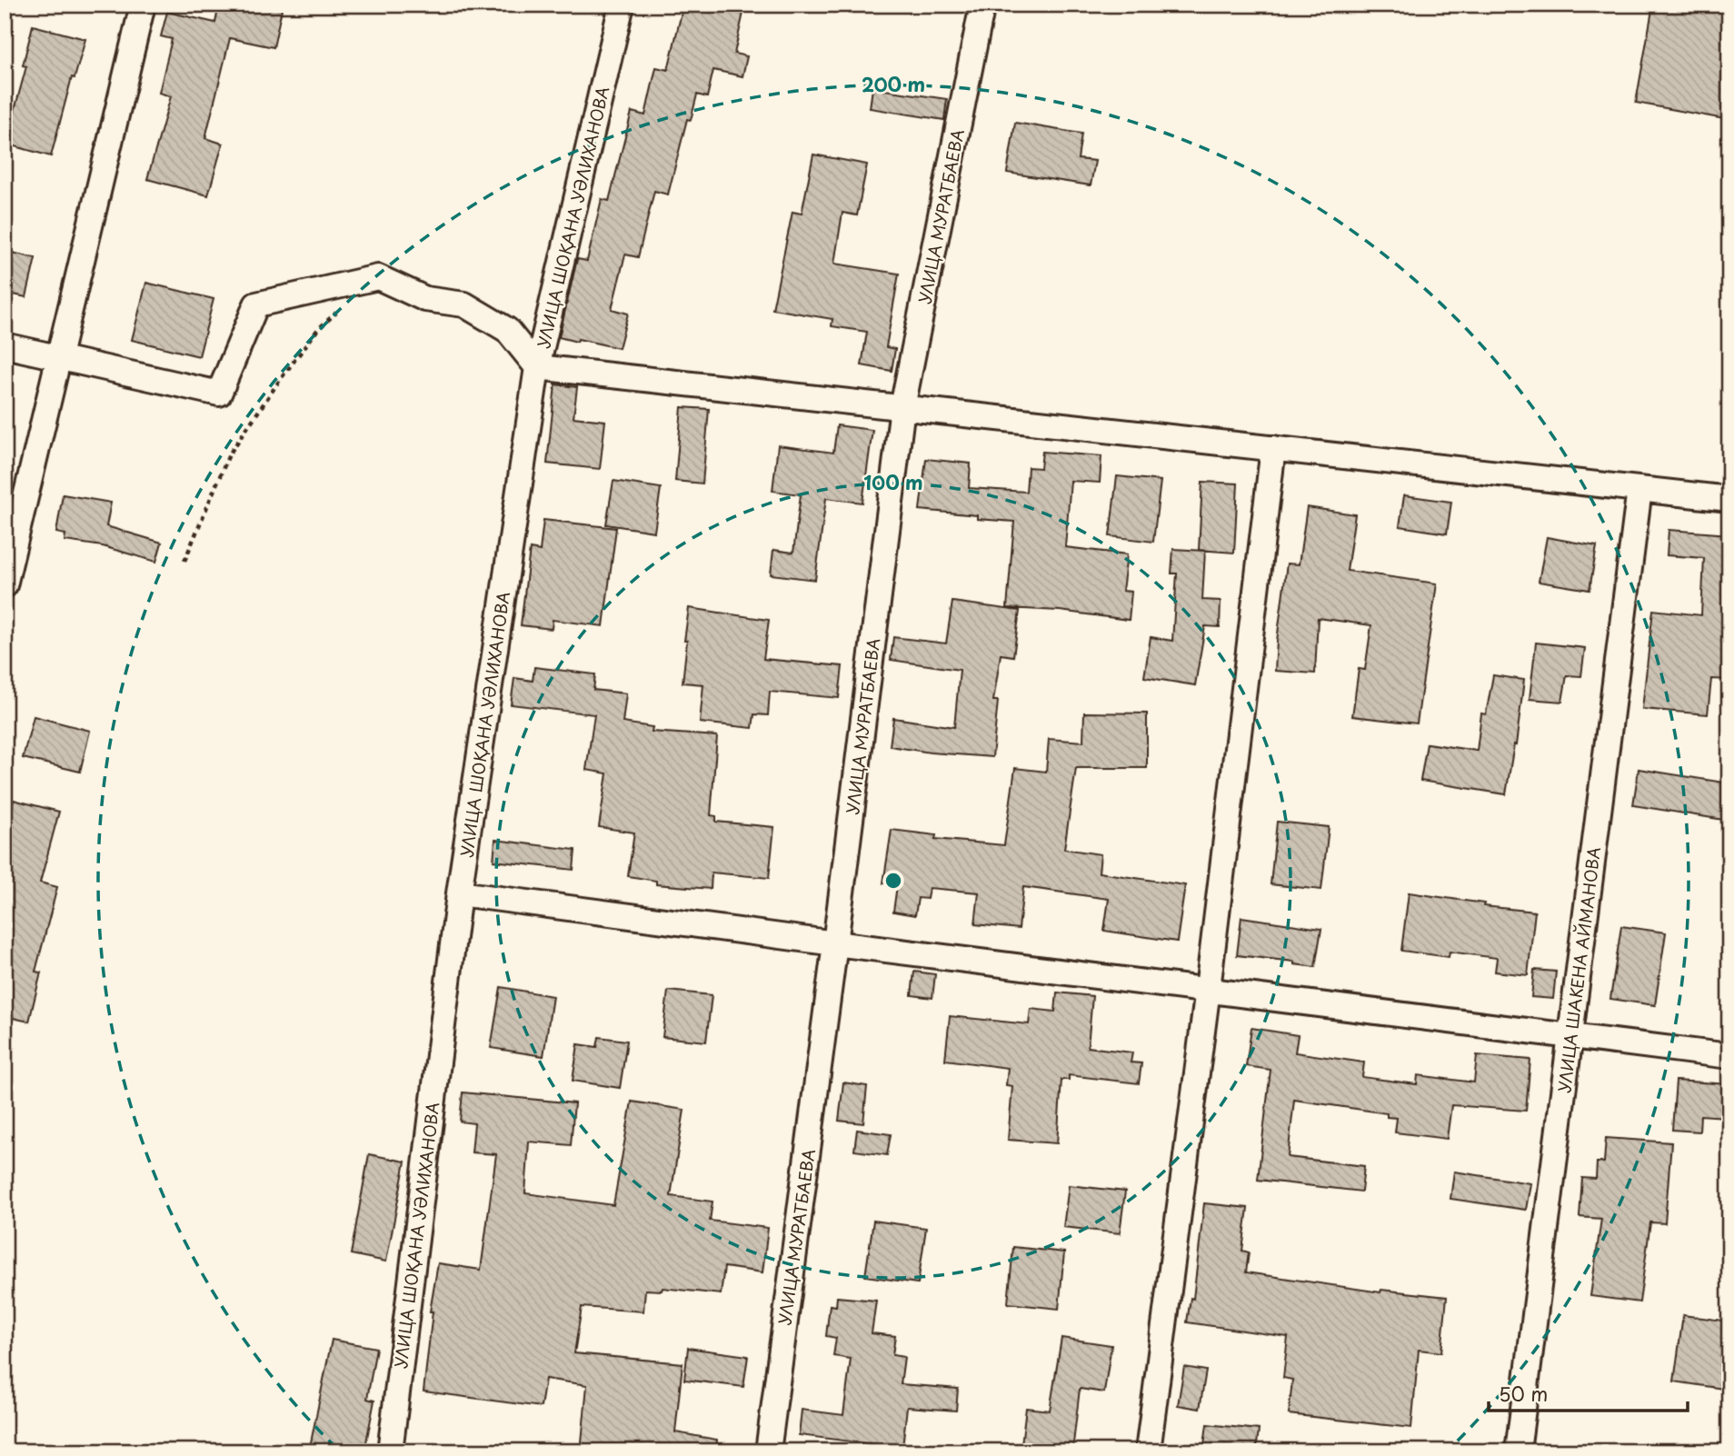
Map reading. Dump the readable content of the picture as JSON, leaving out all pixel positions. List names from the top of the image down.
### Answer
{
  "streets": {
    "street": ["УЛИЦА МУРАТБАЕВА", "УЛИЦА ШОҚАНА УӘЛИХАНОВА", "УЛИЦА ШАКЕНА АЙМАНОВА"]
  },
  "scale_bar": "50 m",
  "rings": ["200 m", "100 m"]
}
